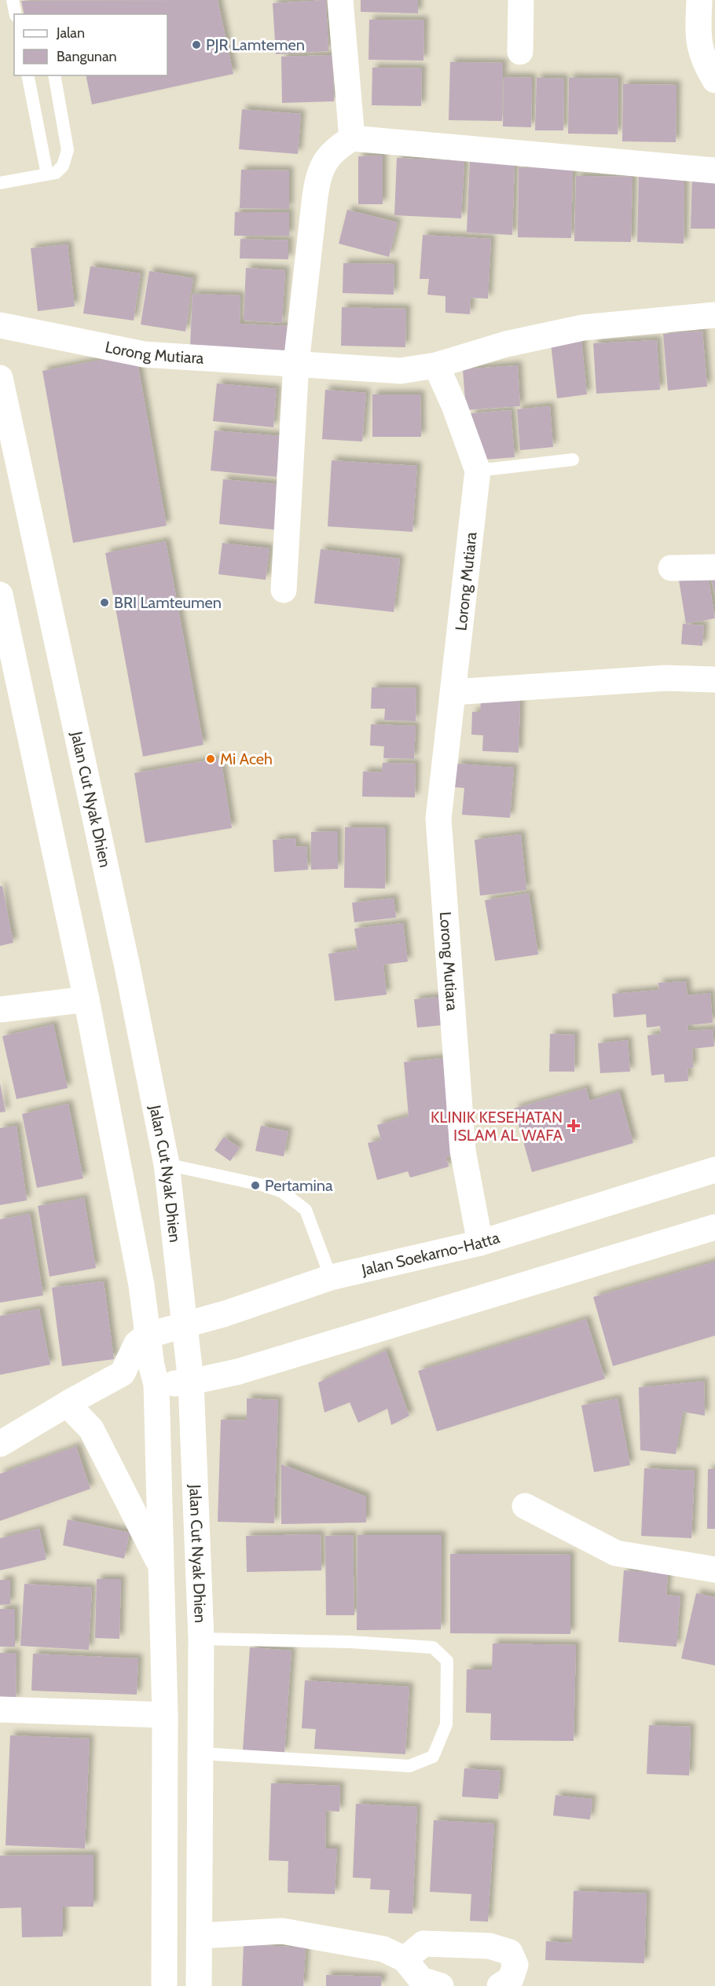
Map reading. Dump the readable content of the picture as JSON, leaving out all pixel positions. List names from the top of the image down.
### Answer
{
  "streets": {
    "main road": ["Lorong Mutiara", "Jalan Cut Nyak Dhien", "Jalan Soekarno-Hatta"]
  },
  "crossings": [
    ["Lorong Mutiara", "Jalan Soekarno-Hatta"],
    ["Jalan Cut Nyak Dhien", "Jalan Soekarno-Hatta"]
  ],
  "places": {
    "other": [
      "PJR Lamtemen",
      "BRI Lamteumen",
      "Mi Aceh",
      "Pertamina"
    ],
    "health": ["KLINIK KESEHATAN ISLAM AL WAFA"]
  },
  "legend": ["Jalan", "Bangunan"]
}
